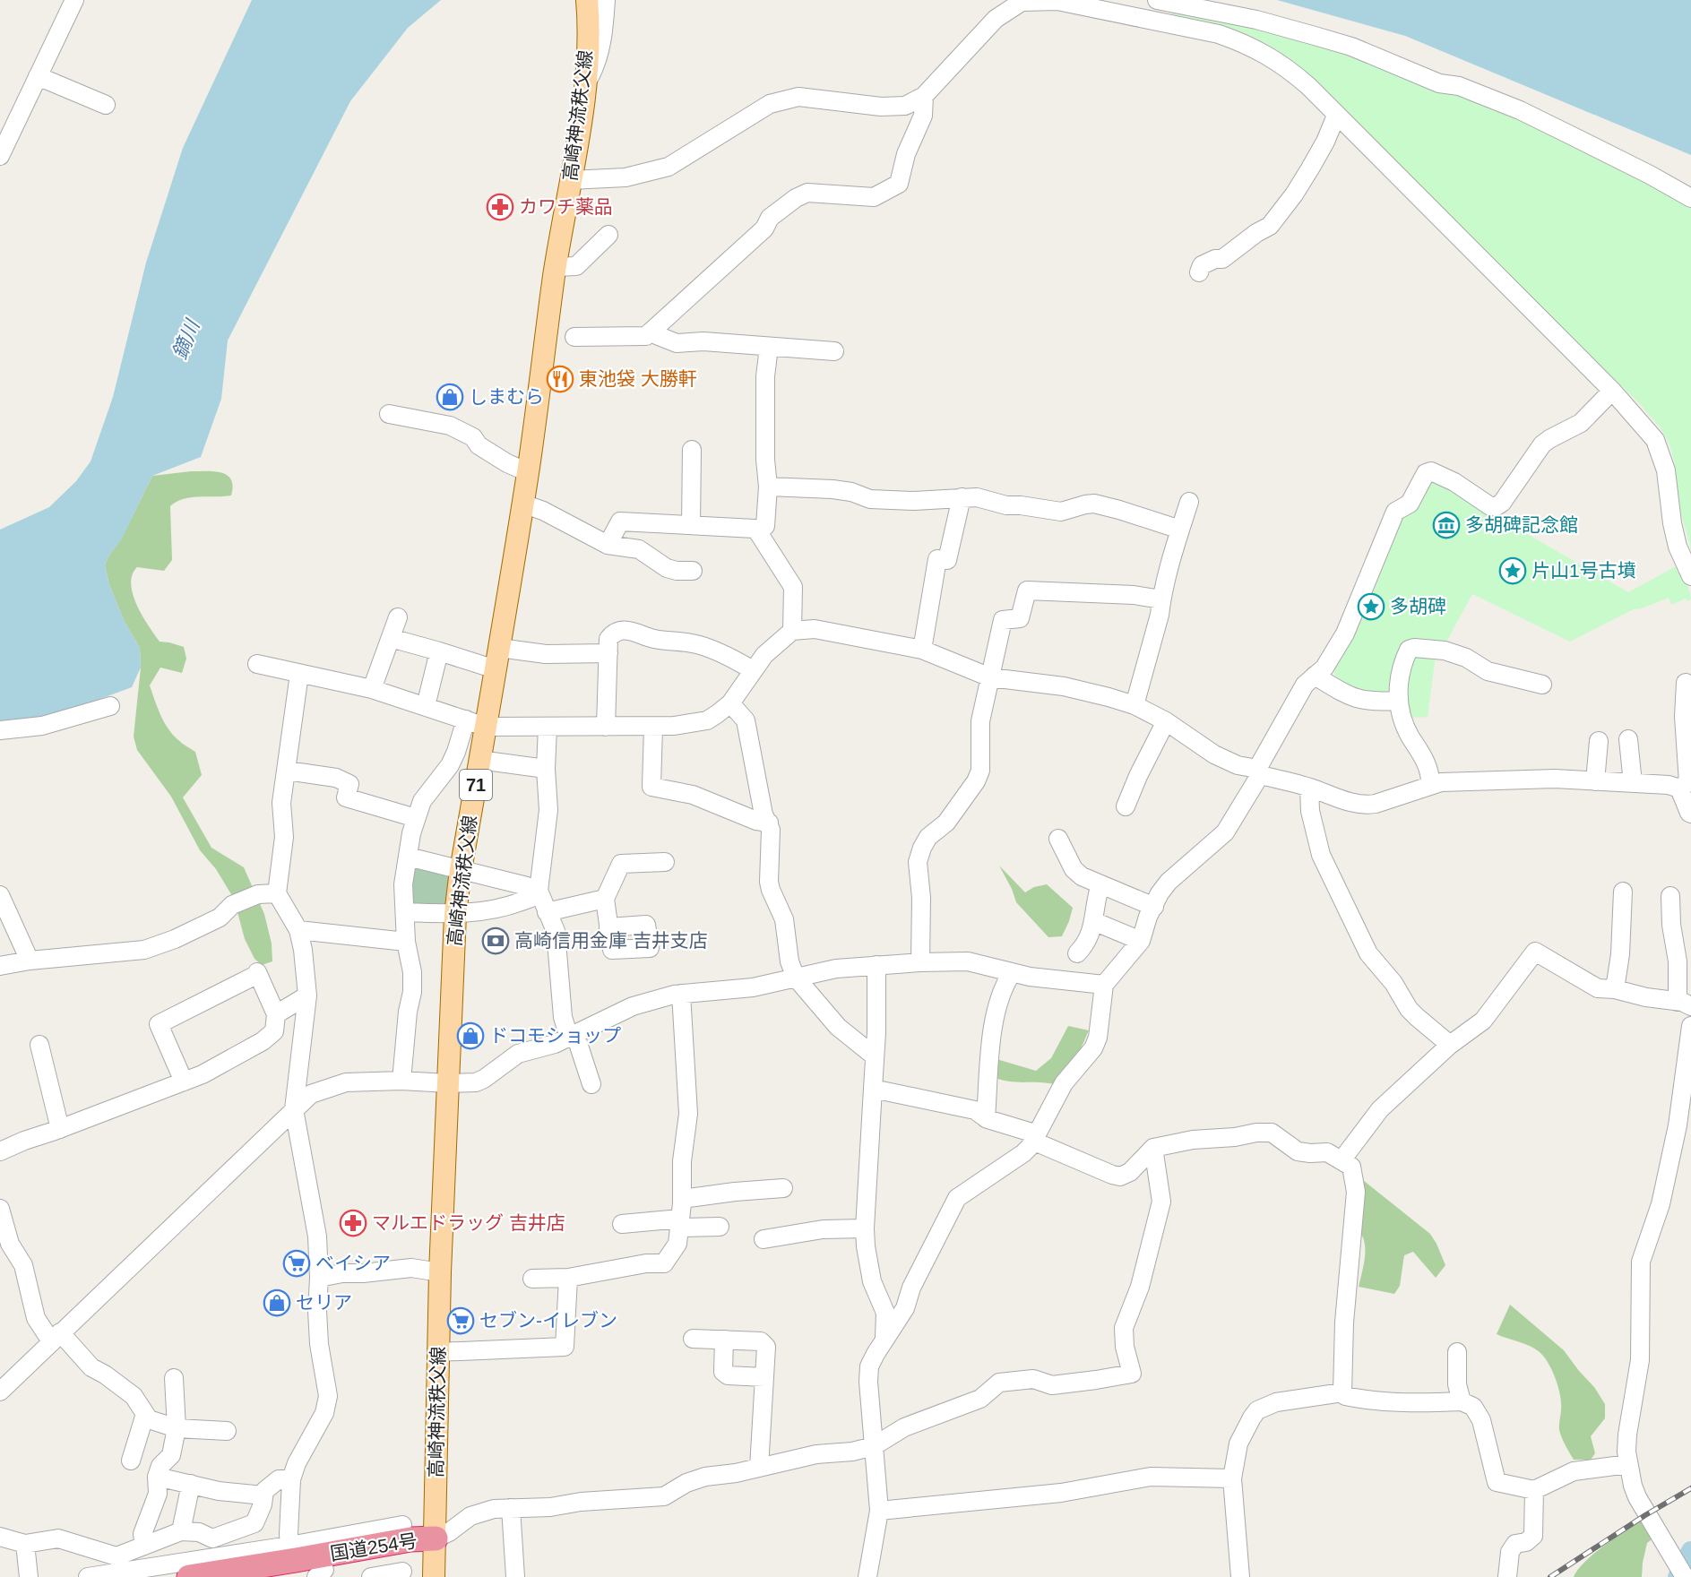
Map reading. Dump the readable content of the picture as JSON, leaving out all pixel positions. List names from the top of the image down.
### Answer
{
  "streets": {
    "highway": ["国道254号"],
    "main road": ["高崎神流秩父線", "71"]
  },
  "crossings": [
    ["高崎神流秩父線", "国道254号"]
  ],
  "water": ["鏑川"],
  "places": {
    "pharmacy": ["カワチ薬品", "マルエドラッグ 吉井店"],
    "restaurant": ["東池袋 大勝軒"],
    "shop": ["しまむら", "ドコモショップ", "セリア"],
    "museum": ["多胡碑記念館"],
    "place": ["片山1号古墳", "多胡碑"],
    "bank": ["高崎信用金庫 吉井支店"],
    "supermarket": ["ベイシア", "セブン-イレブン"]
  }
}
